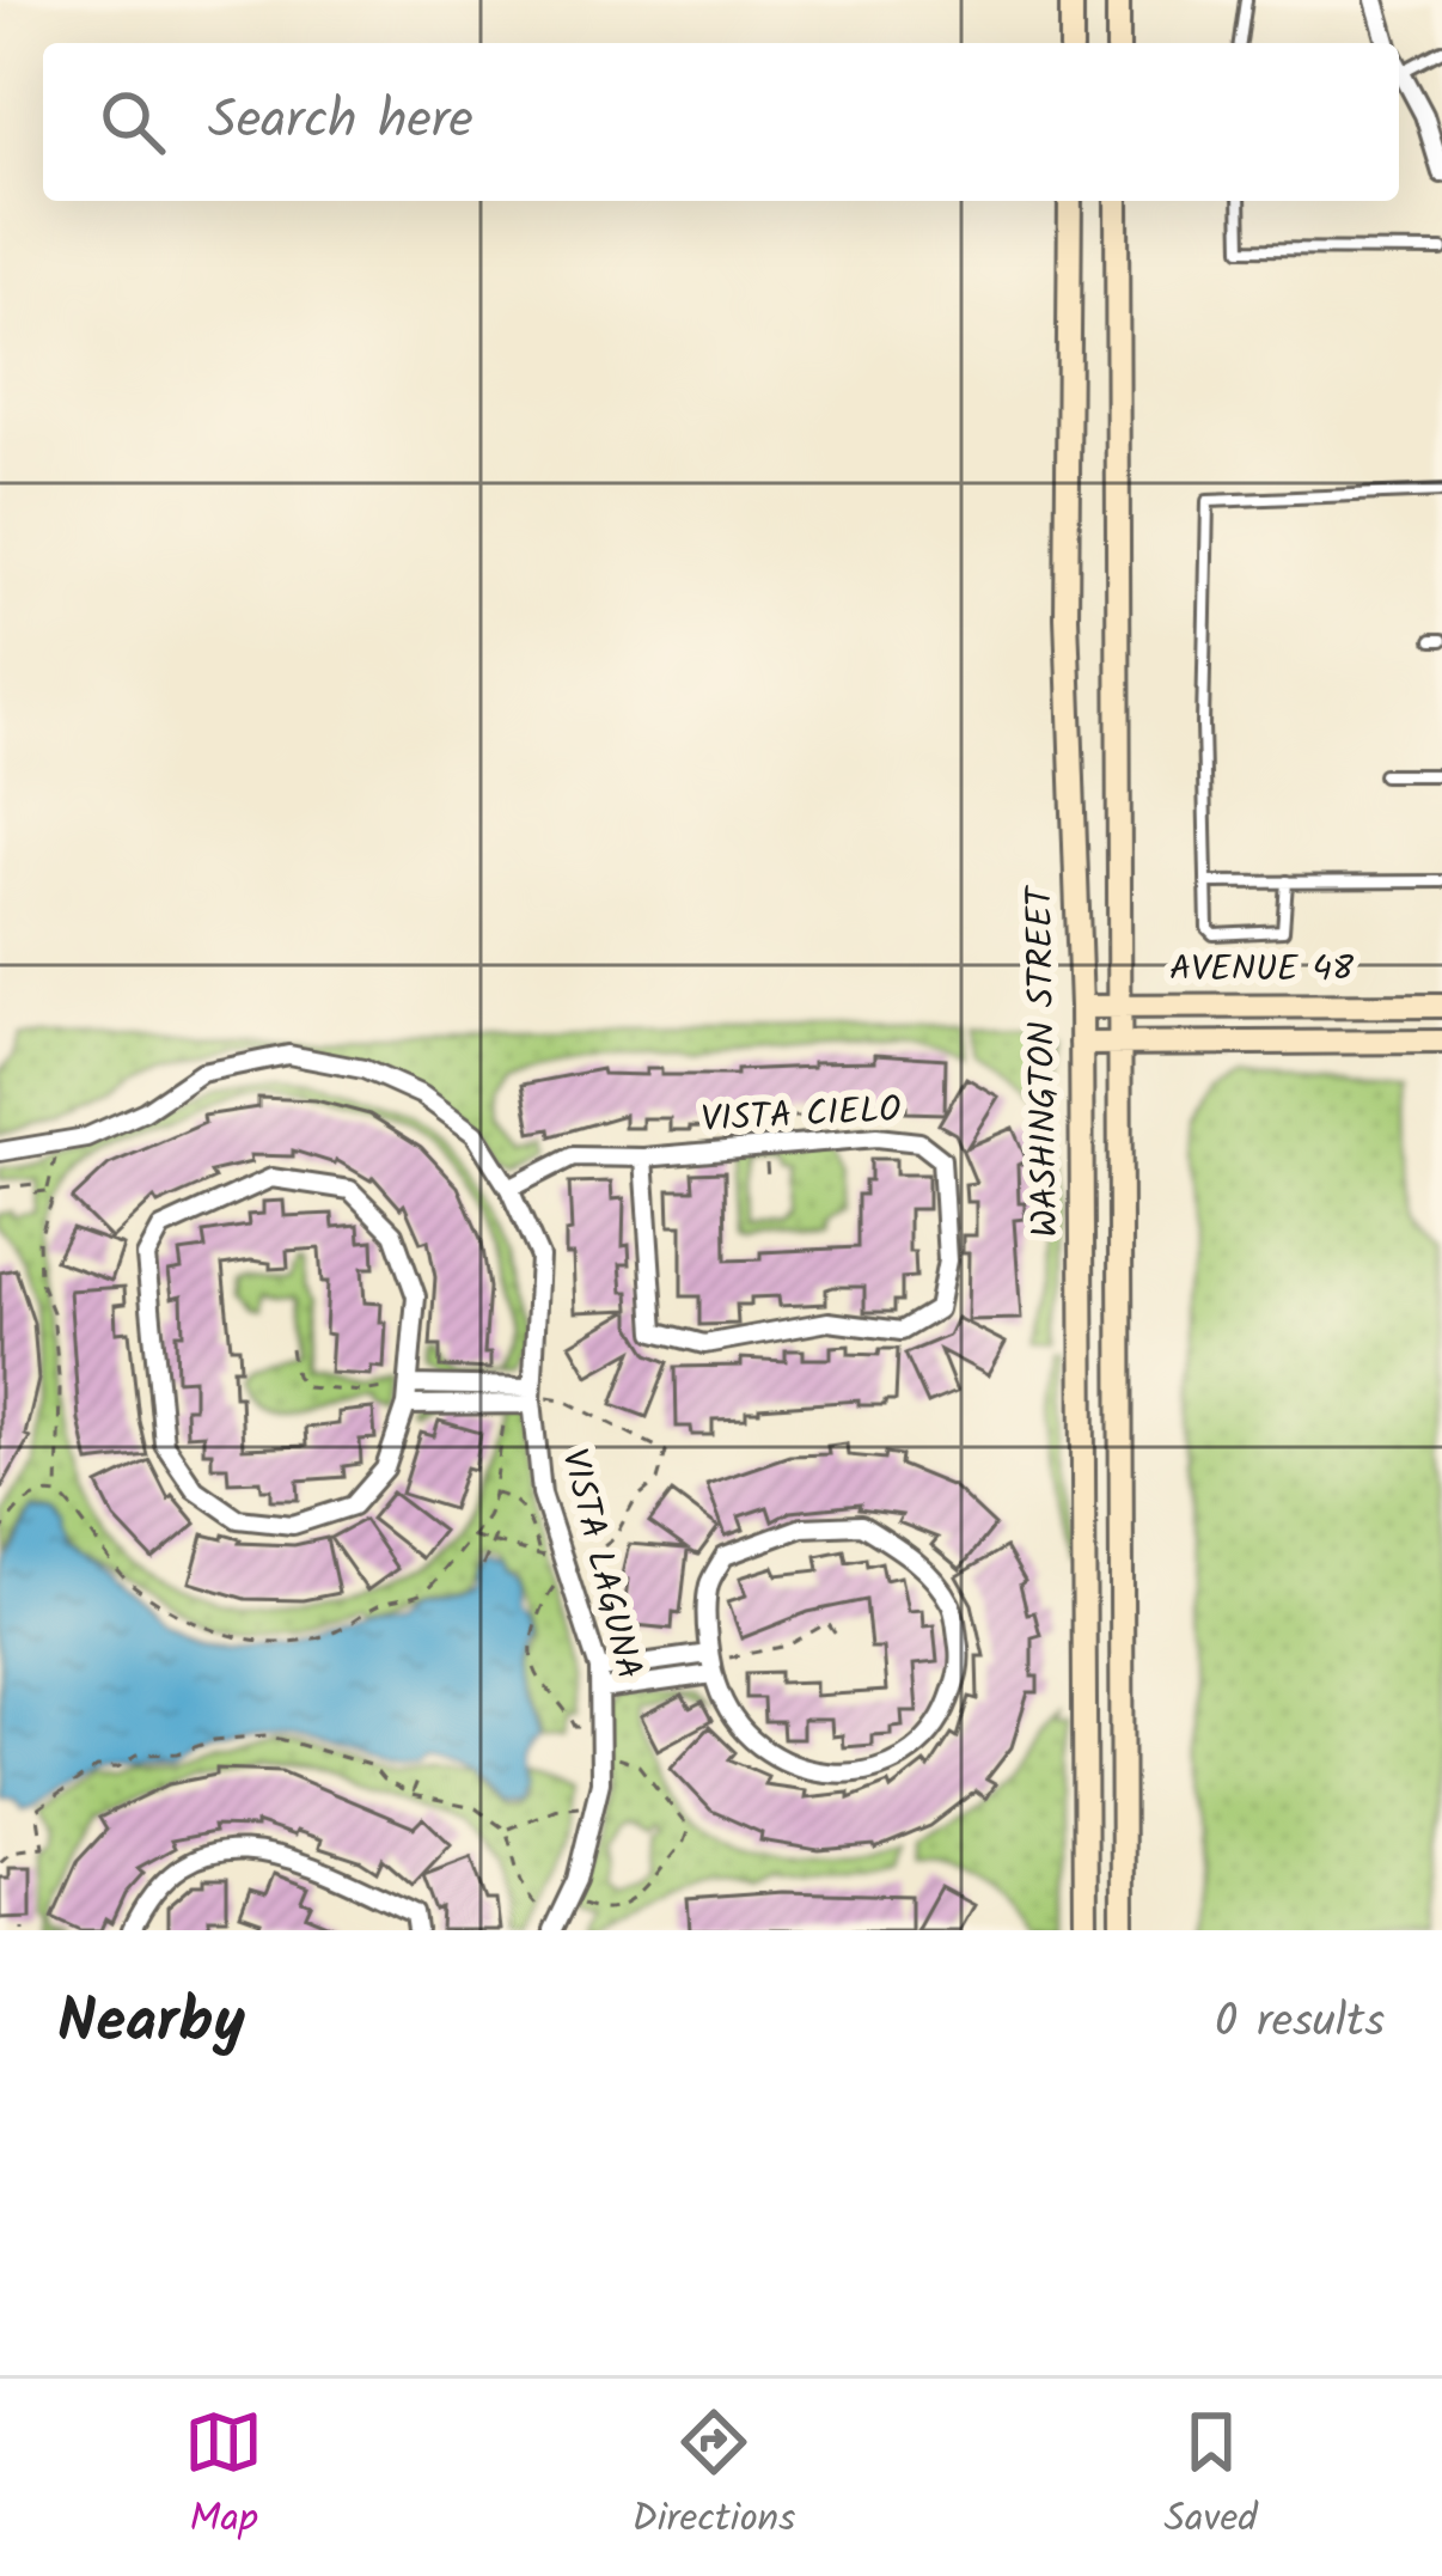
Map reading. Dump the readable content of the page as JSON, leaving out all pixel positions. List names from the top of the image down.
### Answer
{
  "streets": {
    "main road": ["AVENUE 48", "WASHINGTON STREET"],
    "street": ["VISTA CIELO", "VISTA LAGUNA"]
  },
  "crossings": [
    ["AVENUE 48", "WASHINGTON STREET"],
    ["VISTA CIELO", "VISTA LAGUNA"]
  ],
  "page": {
    "search": "Search here",
    "heading": ["Nearby", "0 results"],
    "nav": ["Map", "Directions", "Saved"]
  }
}
